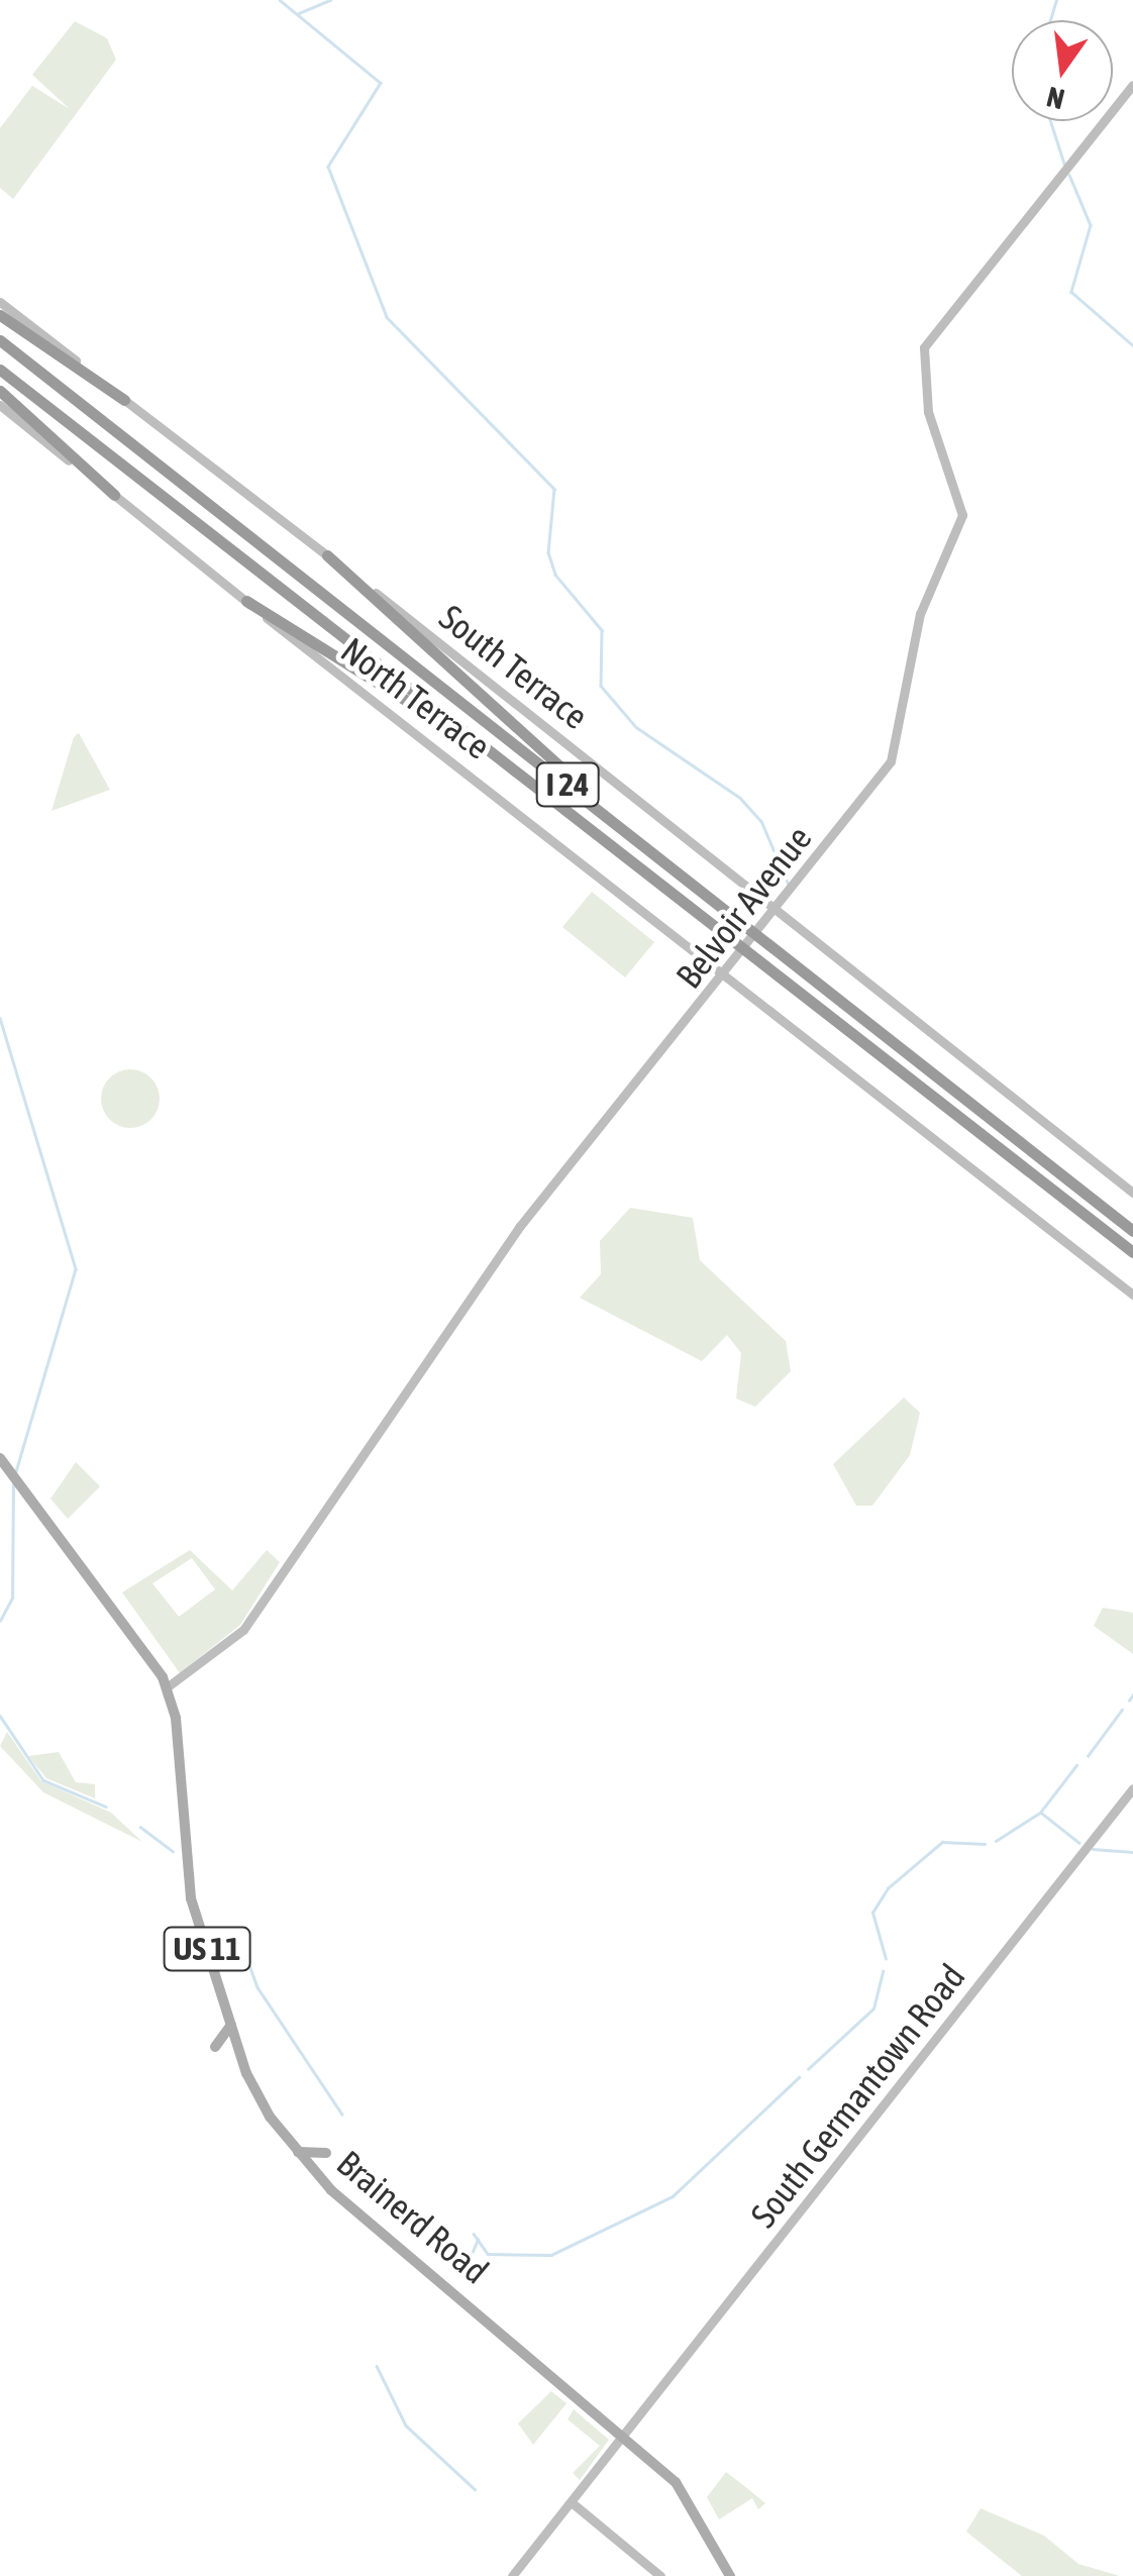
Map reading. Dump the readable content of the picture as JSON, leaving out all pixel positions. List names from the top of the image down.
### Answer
{
  "streets": {
    "highway": ["I 24"],
    "main road": ["US 11", "Brainerd Road"],
    "street": [
      "South Terrace",
      "North Terrace",
      "Belvoir Avenue",
      "South Germantown Road"
    ]
  },
  "crossings": [
    ["South Terrace", "Belvoir Avenue"],
    ["North Terrace", "Belvoir Avenue"],
    ["Belvoir Avenue", "Brainerd Road"],
    ["South Germantown Road", "Brainerd Road"]
  ],
  "north": "bottom"
}
